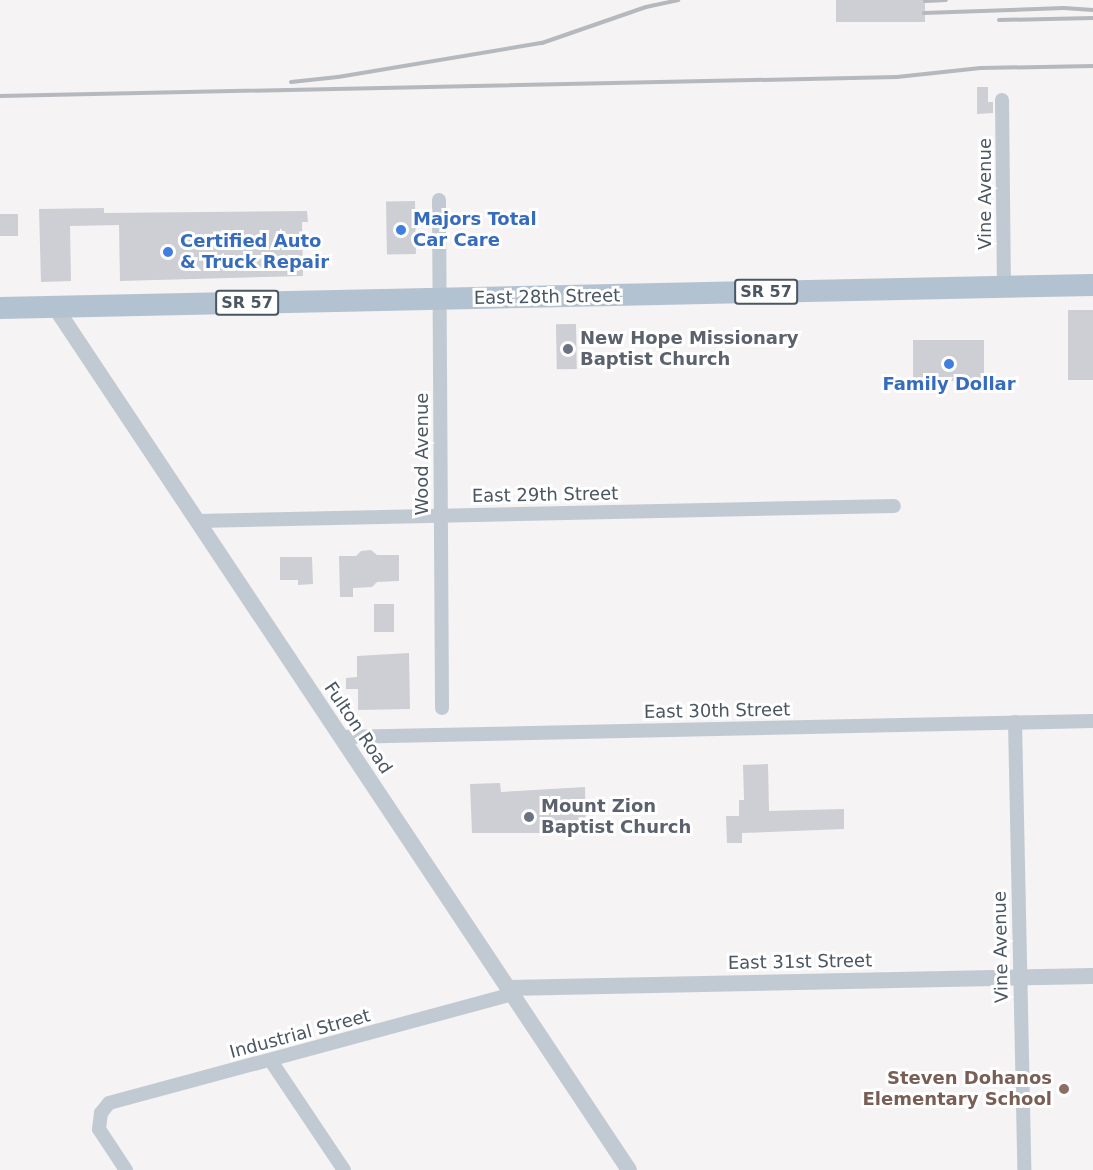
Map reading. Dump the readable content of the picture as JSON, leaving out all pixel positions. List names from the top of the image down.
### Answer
{
  "streets": {
    "main road": ["SR 57", "East 28th Street"],
    "street": [
      "Vine Avenue",
      "Wood Avenue",
      "East 29th Street",
      "East 30th Street",
      "Fulton Road",
      "East 31st Street",
      "Industrial Street"
    ]
  },
  "crossings": [
    ["Vine Avenue", "East 28th Street"],
    ["Vine Avenue", "East 30th Street"],
    ["Vine Avenue", "East 31st Street"],
    ["East 28th Street", "Wood Avenue"],
    ["East 28th Street", "Fulton Road"],
    ["Wood Avenue", "East 29th Street"],
    ["East 29th Street", "Fulton Road"],
    ["East 30th Street", "Fulton Road"],
    ["Fulton Road", "East 31st Street"],
    ["Fulton Road", "Industrial Street"],
    ["East 31st Street", "Industrial Street"]
  ],
  "places": [
    "Majors Total Car Care",
    "Certified Auto & Truck Repair",
    "New Hope Missionary Baptist Church",
    "Family Dollar",
    "Mount Zion Baptist Church",
    "Steven Dohanos Elementary School"
  ]
}
